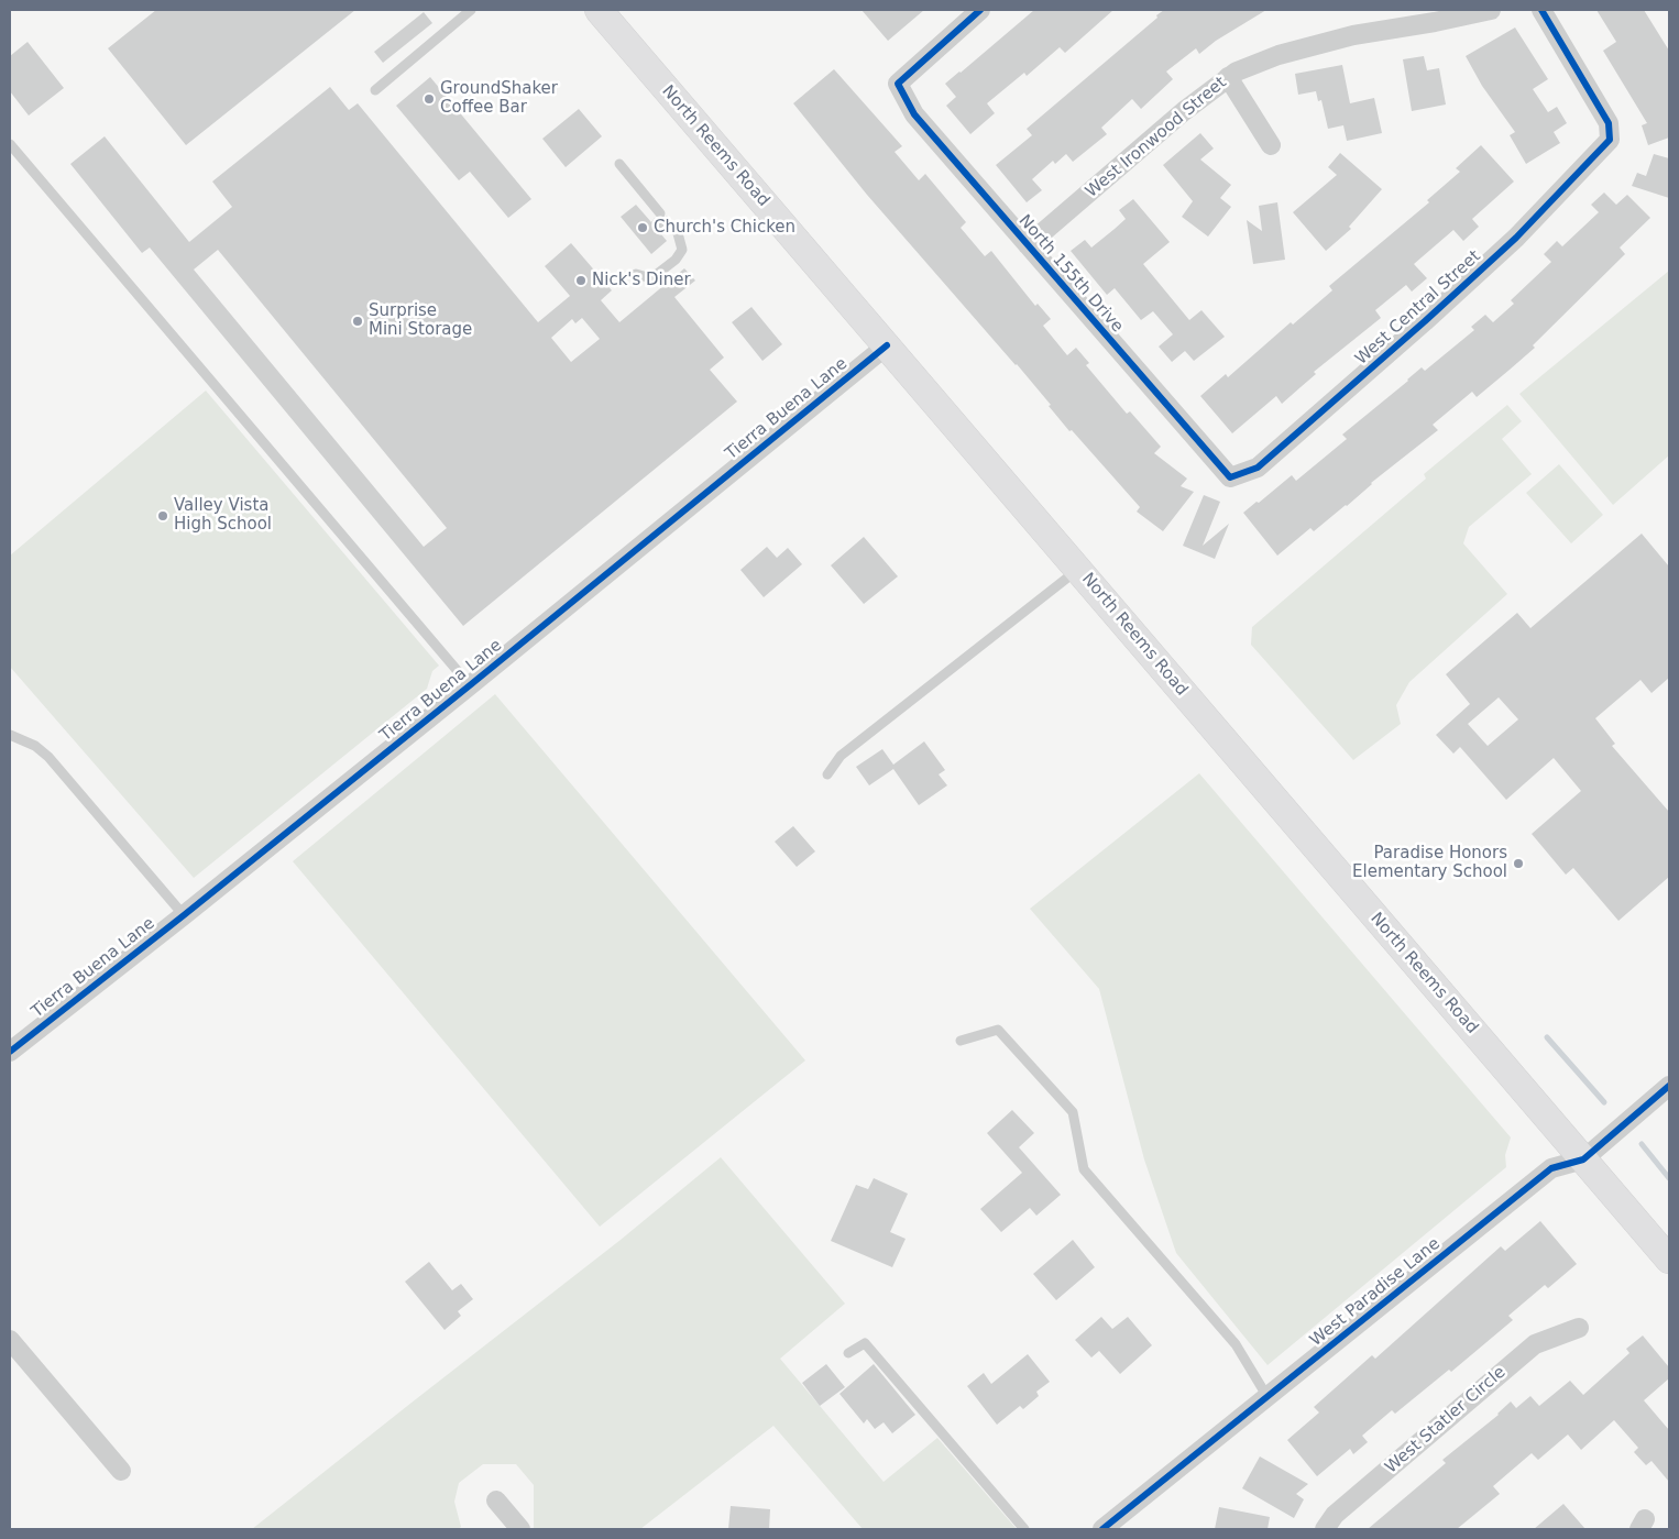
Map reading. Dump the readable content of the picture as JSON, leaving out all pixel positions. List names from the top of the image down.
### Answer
{
  "streets": {
    "main road": ["North Reems Road"],
    "street": [
      "West Ironwood Street",
      "North 155th Drive",
      "West Central Street",
      "Tierra Buena Lane",
      "West Paradise Lane",
      "West Statler Circle"
    ]
  },
  "crossings": [
    ["West Ironwood Street", "North 155th Drive"],
    ["North Reems Road", "Tierra Buena Lane"],
    ["North Reems Road", "West Paradise Lane"],
    ["North 155th Drive", "West Central Street"]
  ],
  "places": [
    "GroundShaker Coffee Bar",
    "Church's Chicken",
    "Nick's Diner",
    "Surprise Mini Storage",
    "Valley Vista High School",
    "Paradise Honors Elementary School"
  ]
}
